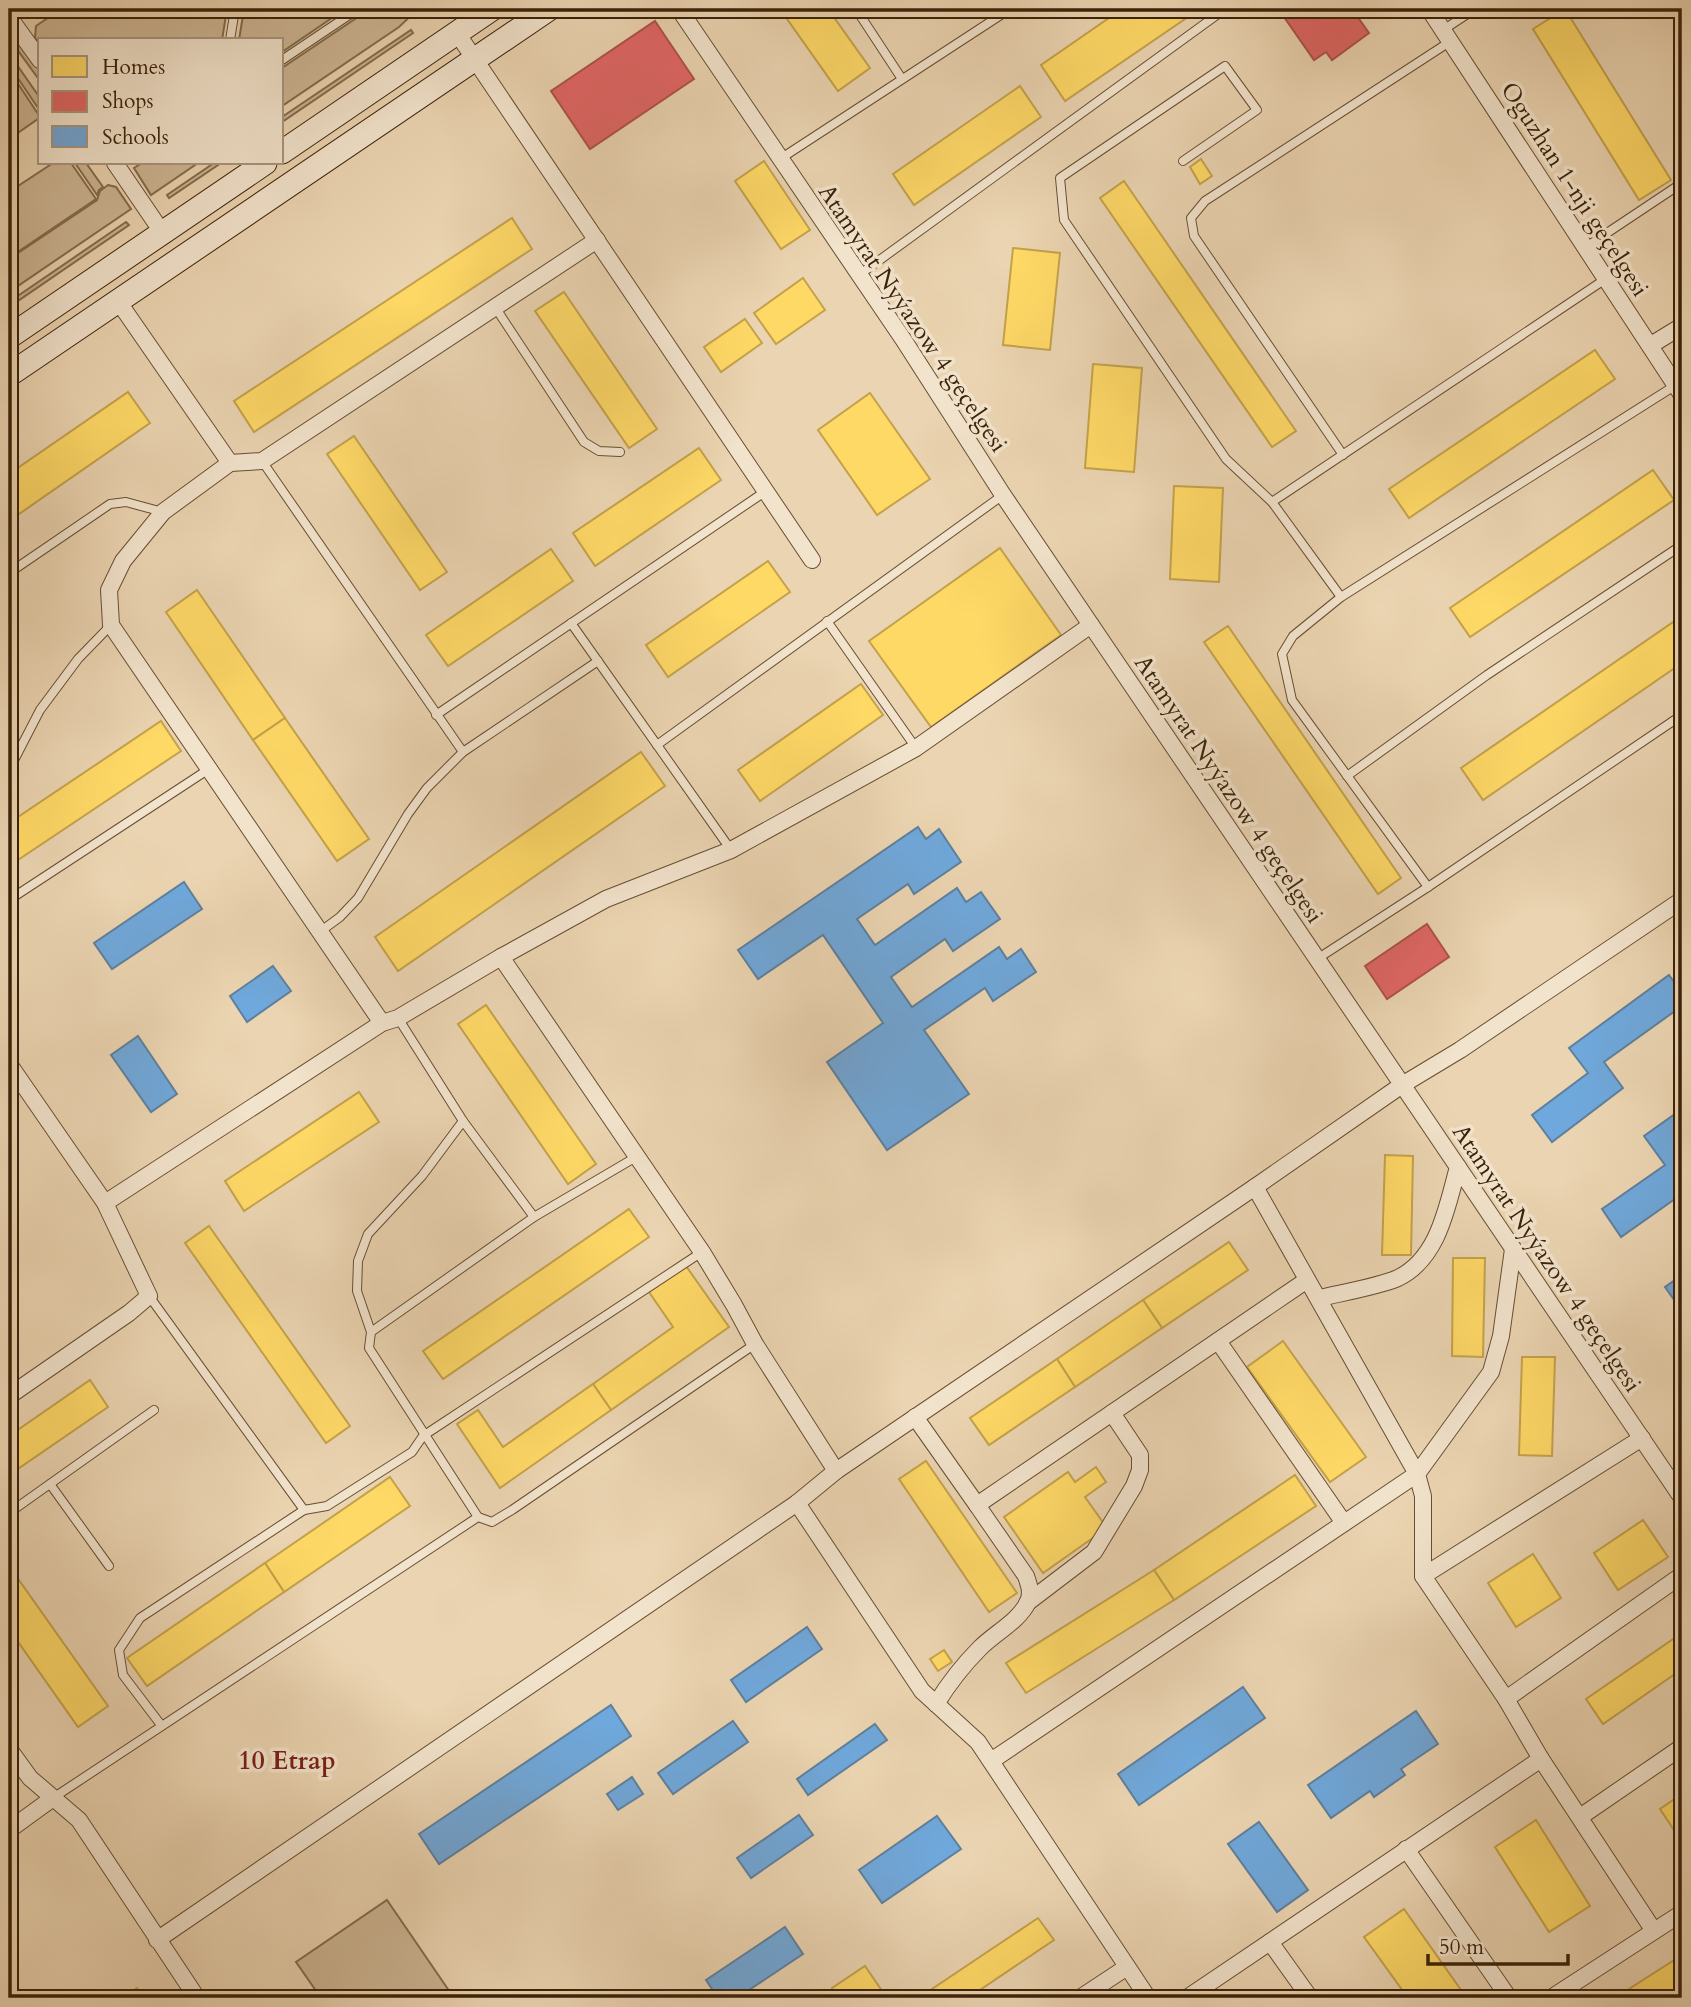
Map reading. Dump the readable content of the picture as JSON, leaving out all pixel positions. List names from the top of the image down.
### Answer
{
  "streets": {
    "street": ["Oguzhan 1-nji geçelgesi", "Atamyrat Nyýazow 4 geçelgesi"]
  },
  "districts": ["10 Etrap"],
  "legend": ["Homes", "Shops", "Schools"],
  "scale_bar": "50 m"
}
